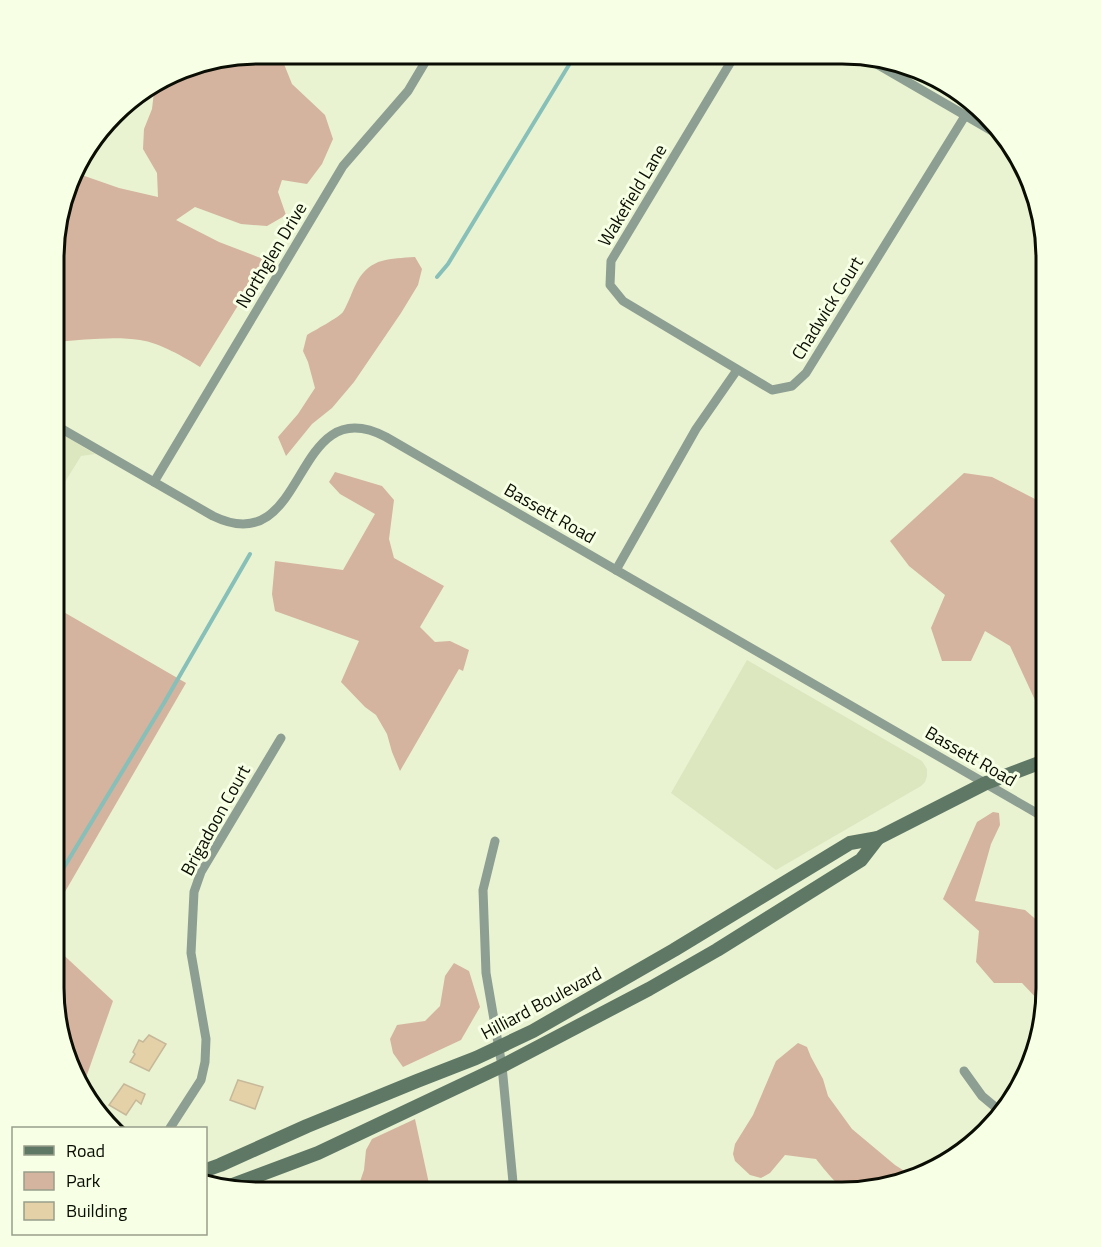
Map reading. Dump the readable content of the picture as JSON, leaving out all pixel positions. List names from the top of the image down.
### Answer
{
  "streets": {
    "main road": ["Hilliard Boulevard"],
    "street": [
      "Wakefield Lane",
      "Northglen Drive",
      "Chadwick Court",
      "Bassett Road",
      "Brigadoon Court"
    ]
  },
  "crossings": [
    ["Wakefield Lane", "Chadwick Court"],
    ["Northglen Drive", "Bassett Road"],
    ["Bassett Road", "Hilliard Boulevard"]
  ],
  "legend": ["Road", "Park", "Building"]
}
